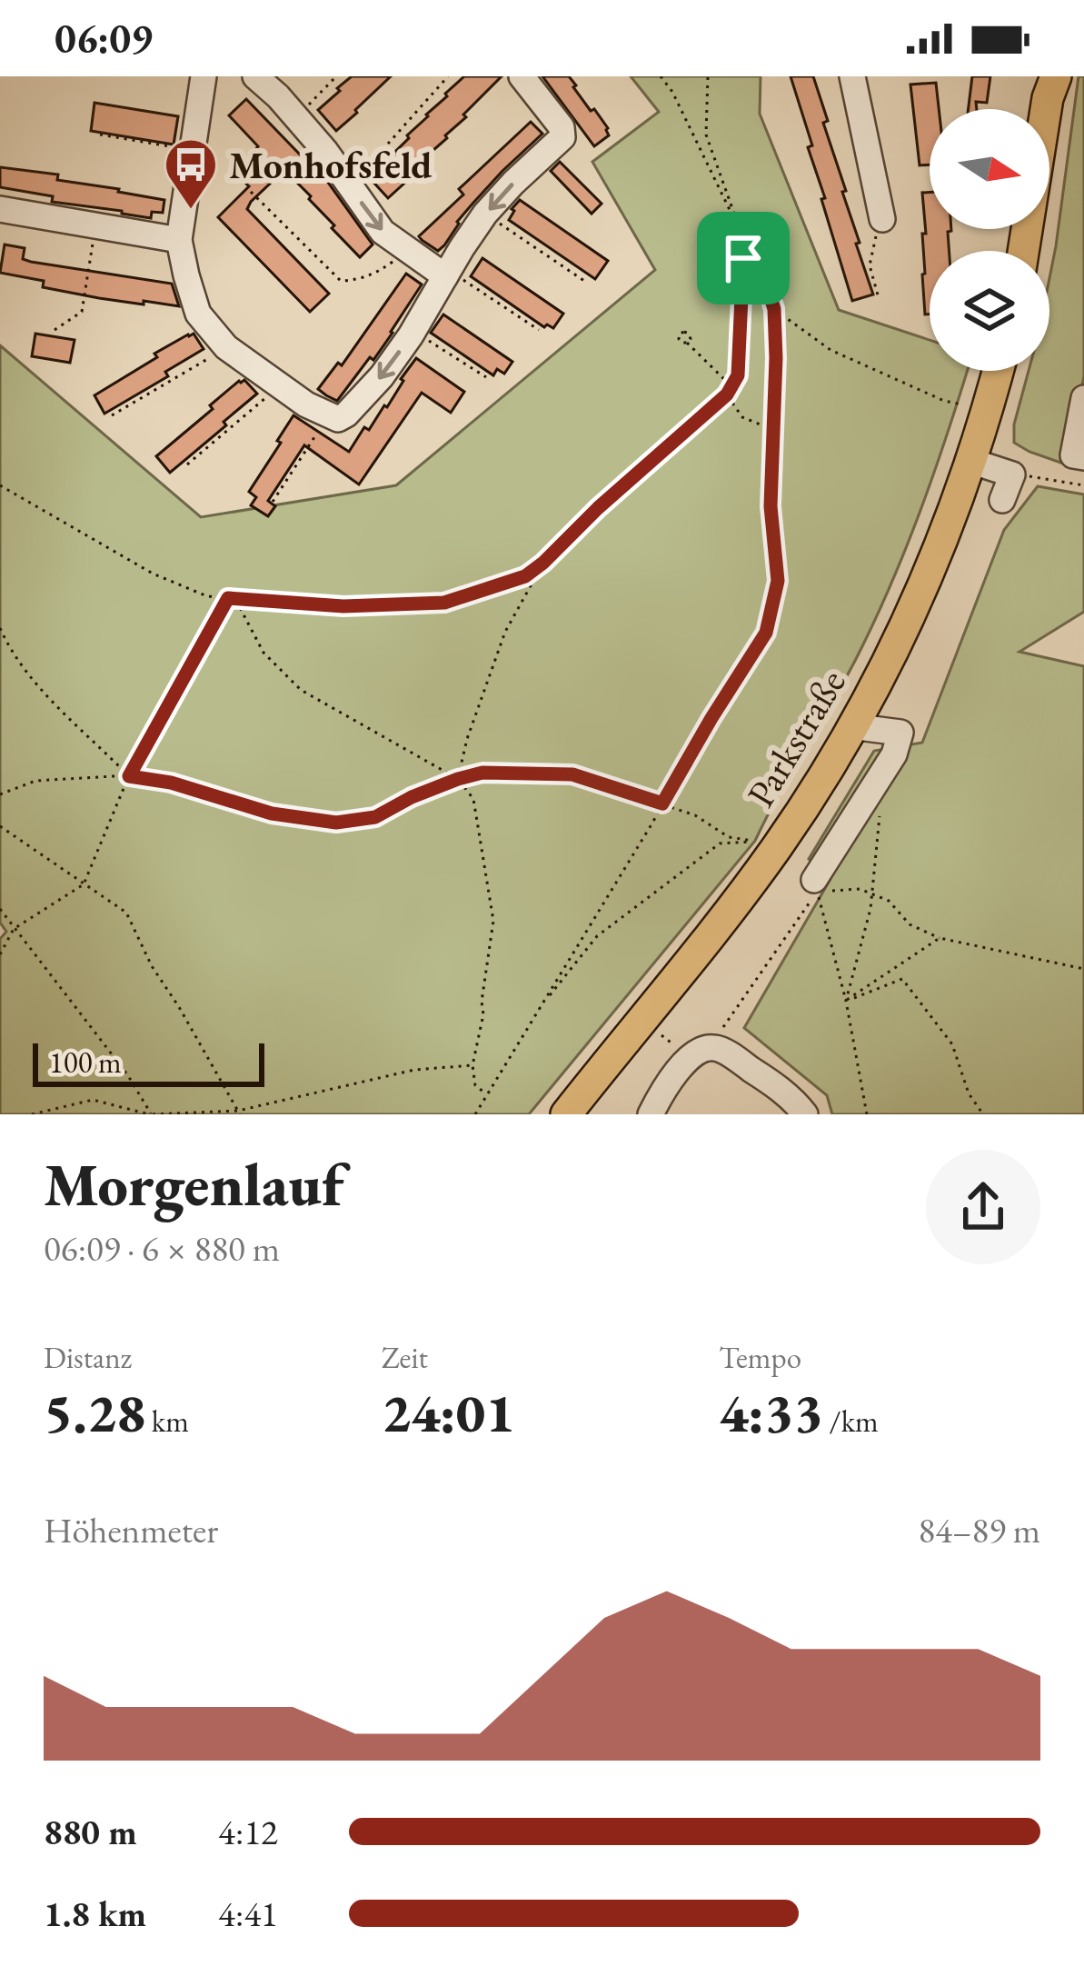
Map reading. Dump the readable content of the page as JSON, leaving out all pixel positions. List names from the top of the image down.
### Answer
{
  "streets": {
    "main road": ["Parkstraße"]
  },
  "places": {
    "bus stop": ["Monhofsfeld"]
  },
  "scale_bar": "100 m",
  "north": "right",
  "page": {
    "status": "06:09",
    "scale": "100 m",
    "heading": ["Morgenlauf", "06:09 · 6 × 880 m"],
    "stats": [
      ["Distanz", "5.28 km"],
      ["Zeit", "24:01"],
      ["Tempo", "4:33 /km"]
    ],
    "chart": ["Höhenmeter", "84–89 m"],
    "list": [
      {
        "name": "880 m",
        "note": "4:12"
      },
      {
        "name": "1.8 km",
        "note": "4:41"
      }
    ]
  }
}
